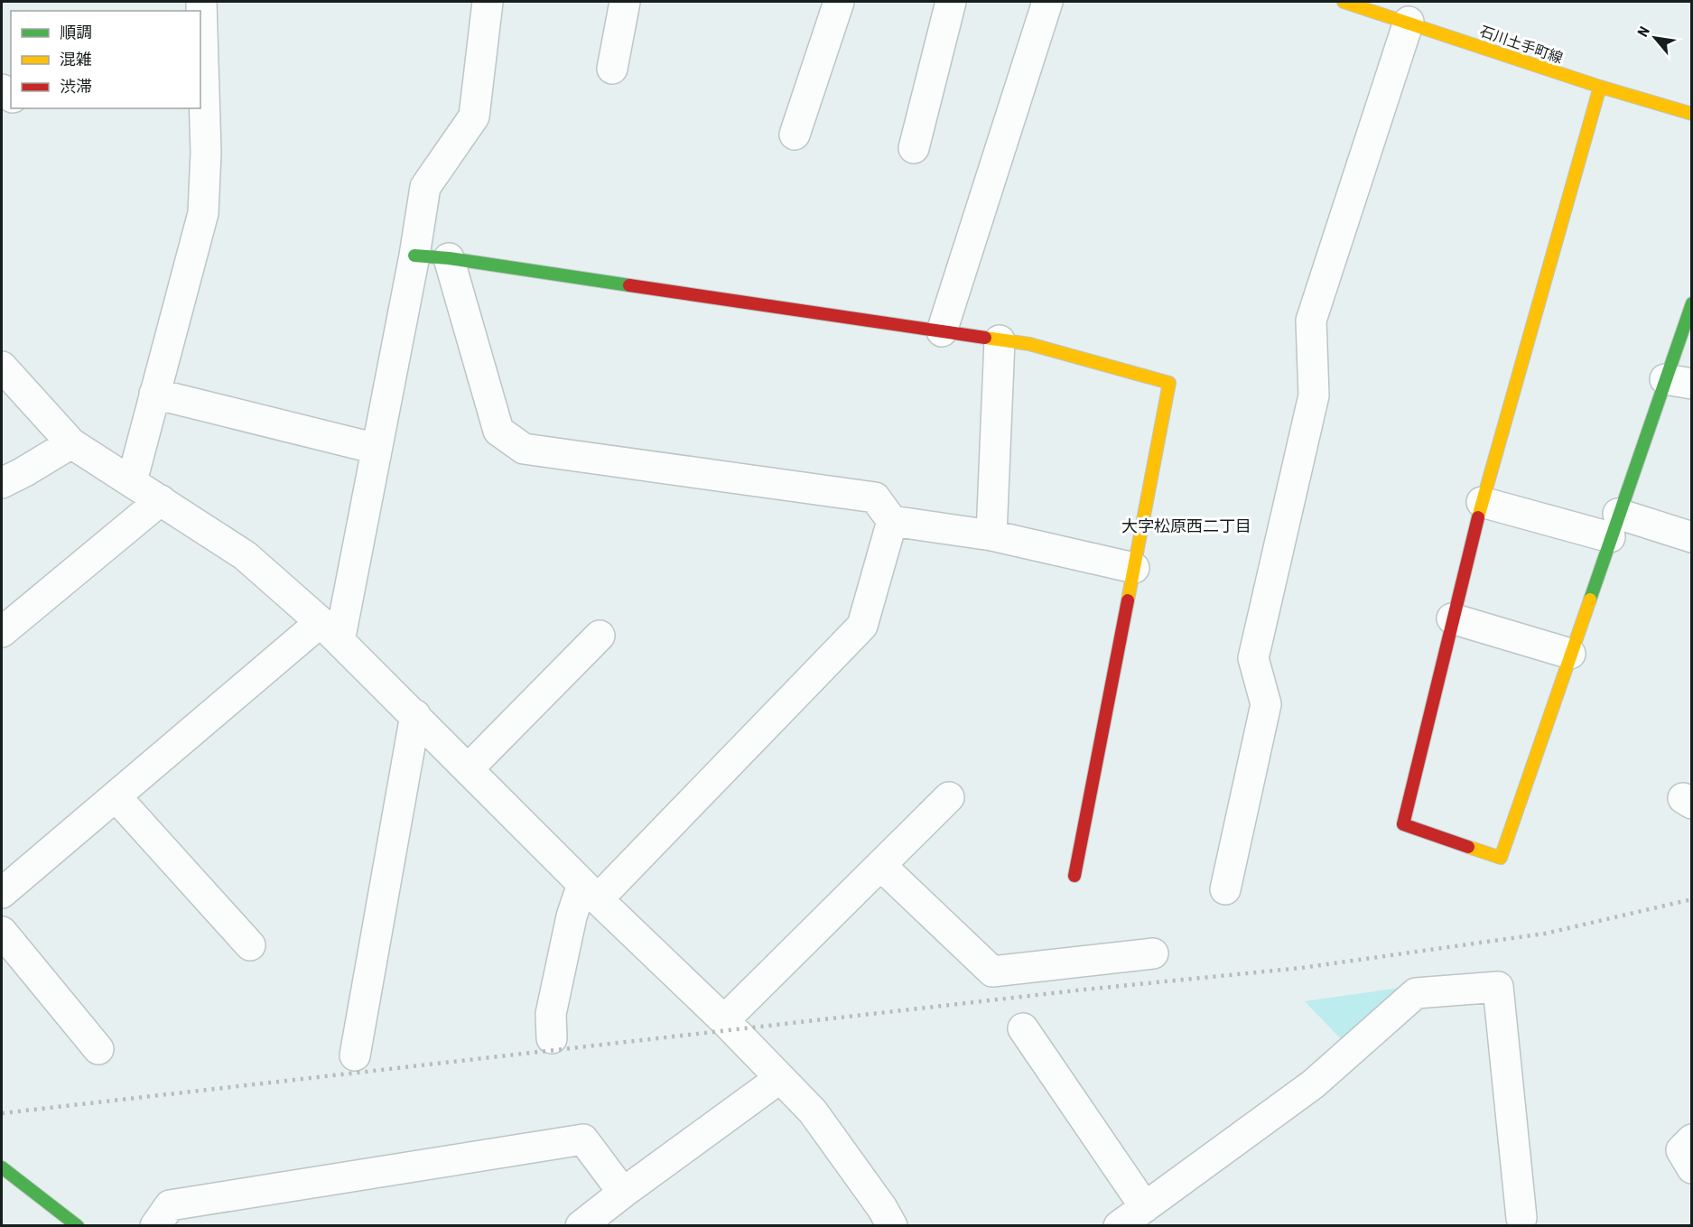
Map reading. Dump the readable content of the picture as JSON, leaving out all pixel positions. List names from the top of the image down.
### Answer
{
  "streets": {
    "street": ["石川土手町線"]
  },
  "districts": ["大字松原西二丁目"],
  "legend": ["順調", "混雑", "渋滞"],
  "north": "top left"
}
